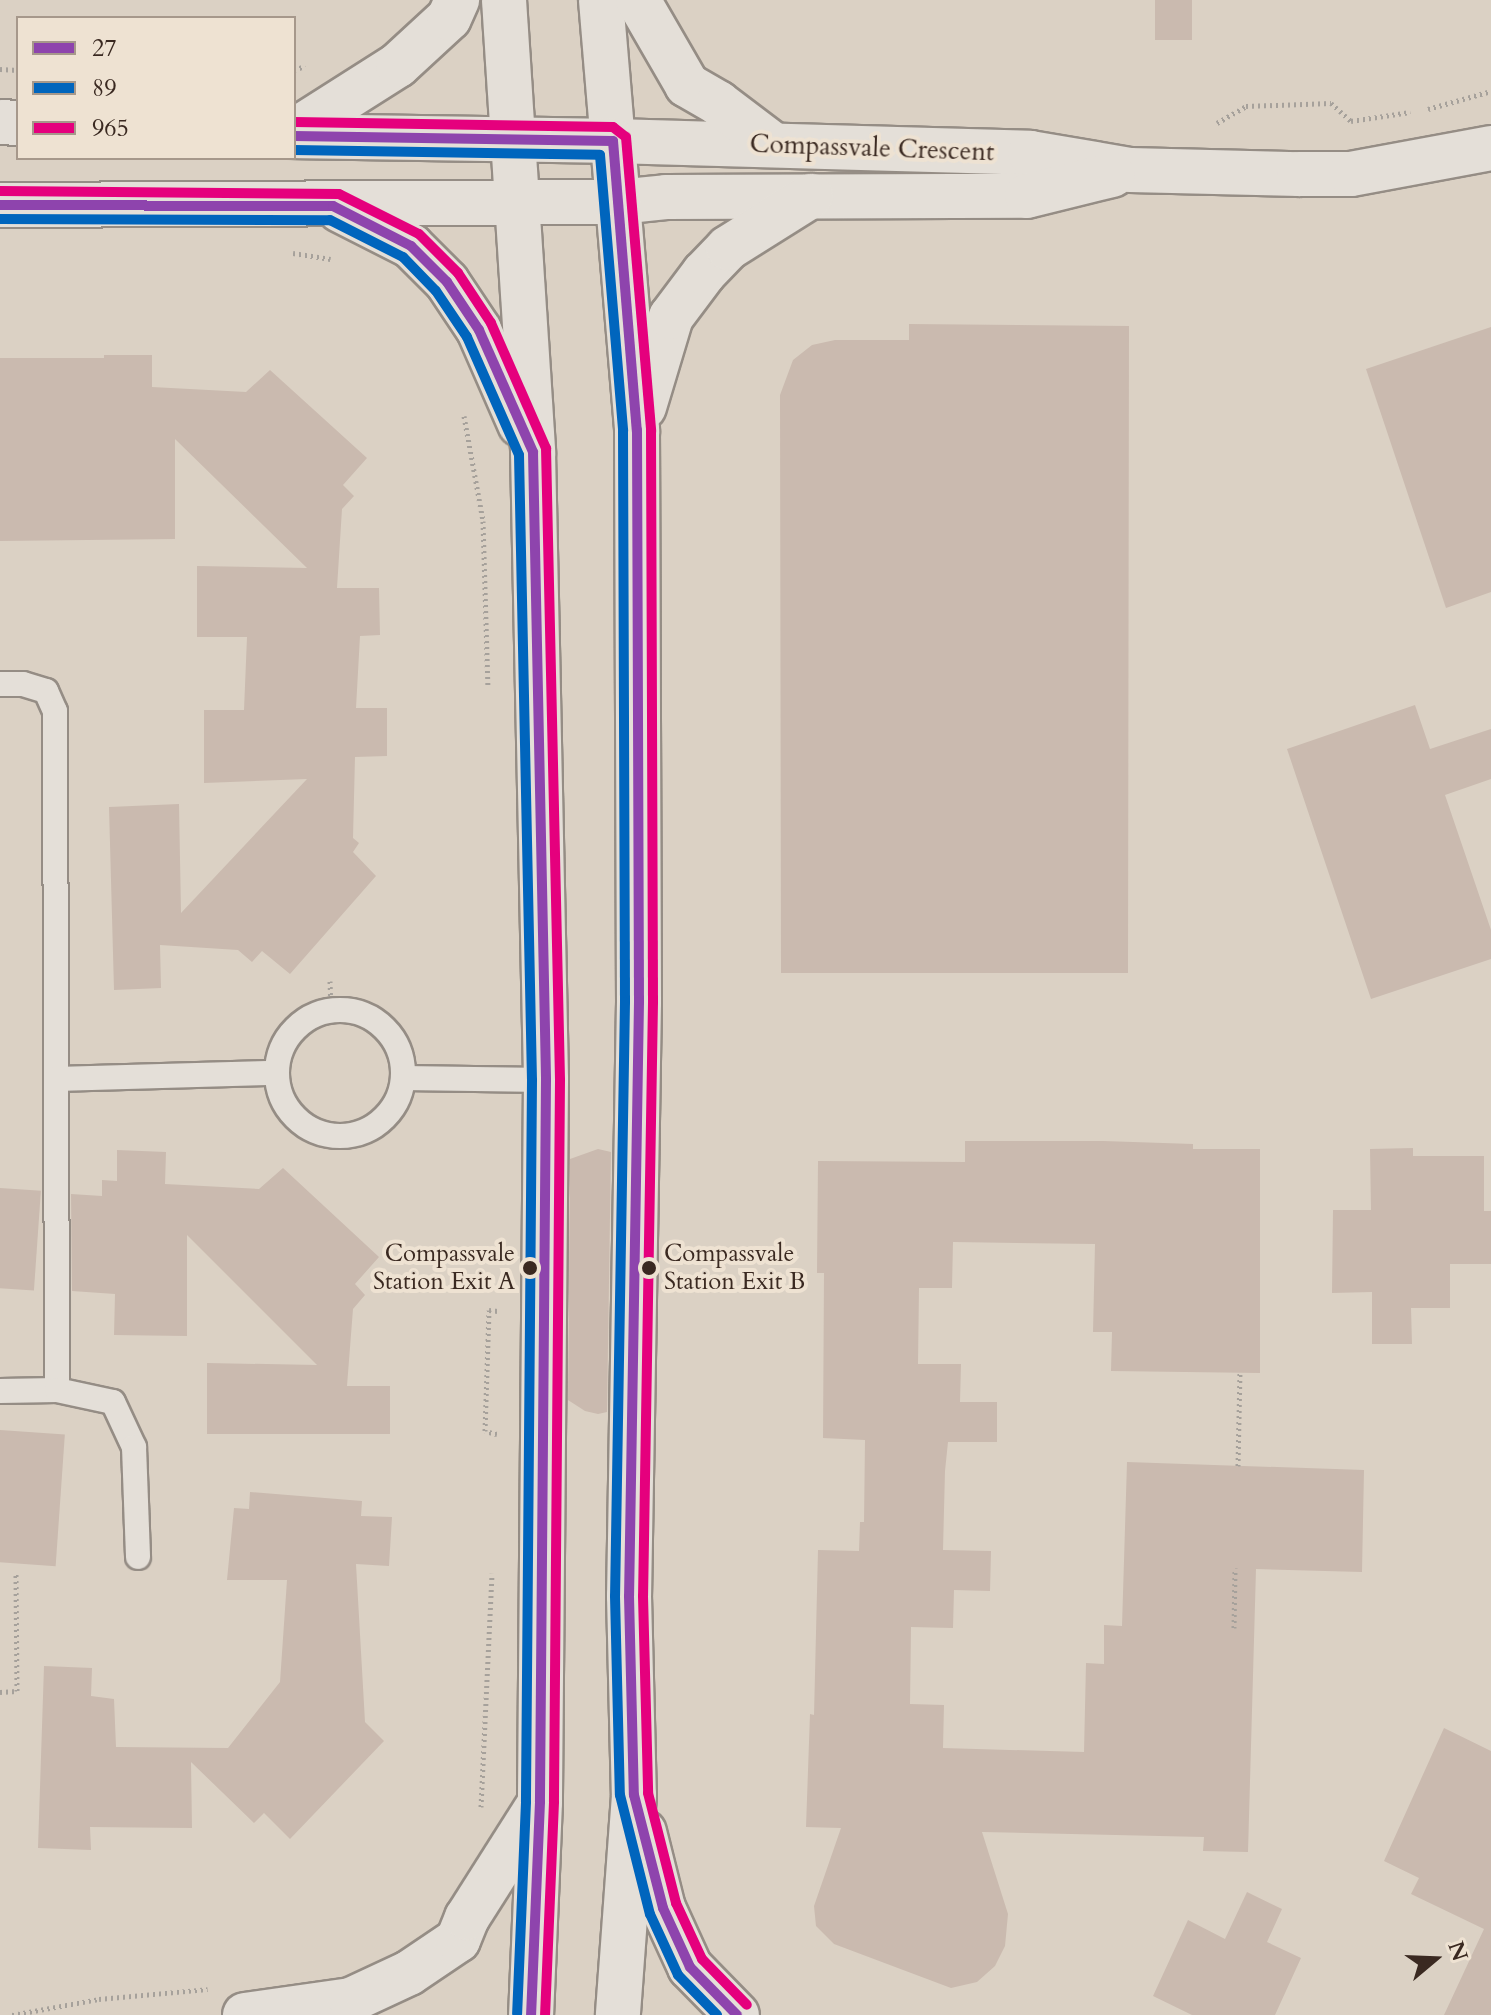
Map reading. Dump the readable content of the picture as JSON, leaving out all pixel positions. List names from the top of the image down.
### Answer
{
  "streets": {
    "street": ["Compassvale Crescent"]
  },
  "places": ["Compassvale Station Exit A", "Compassvale Station Exit B"],
  "lines": ["transit line 965", "transit line 27", "transit line 89"],
  "legend": ["27", "89", "965"],
  "north": "right"
}
